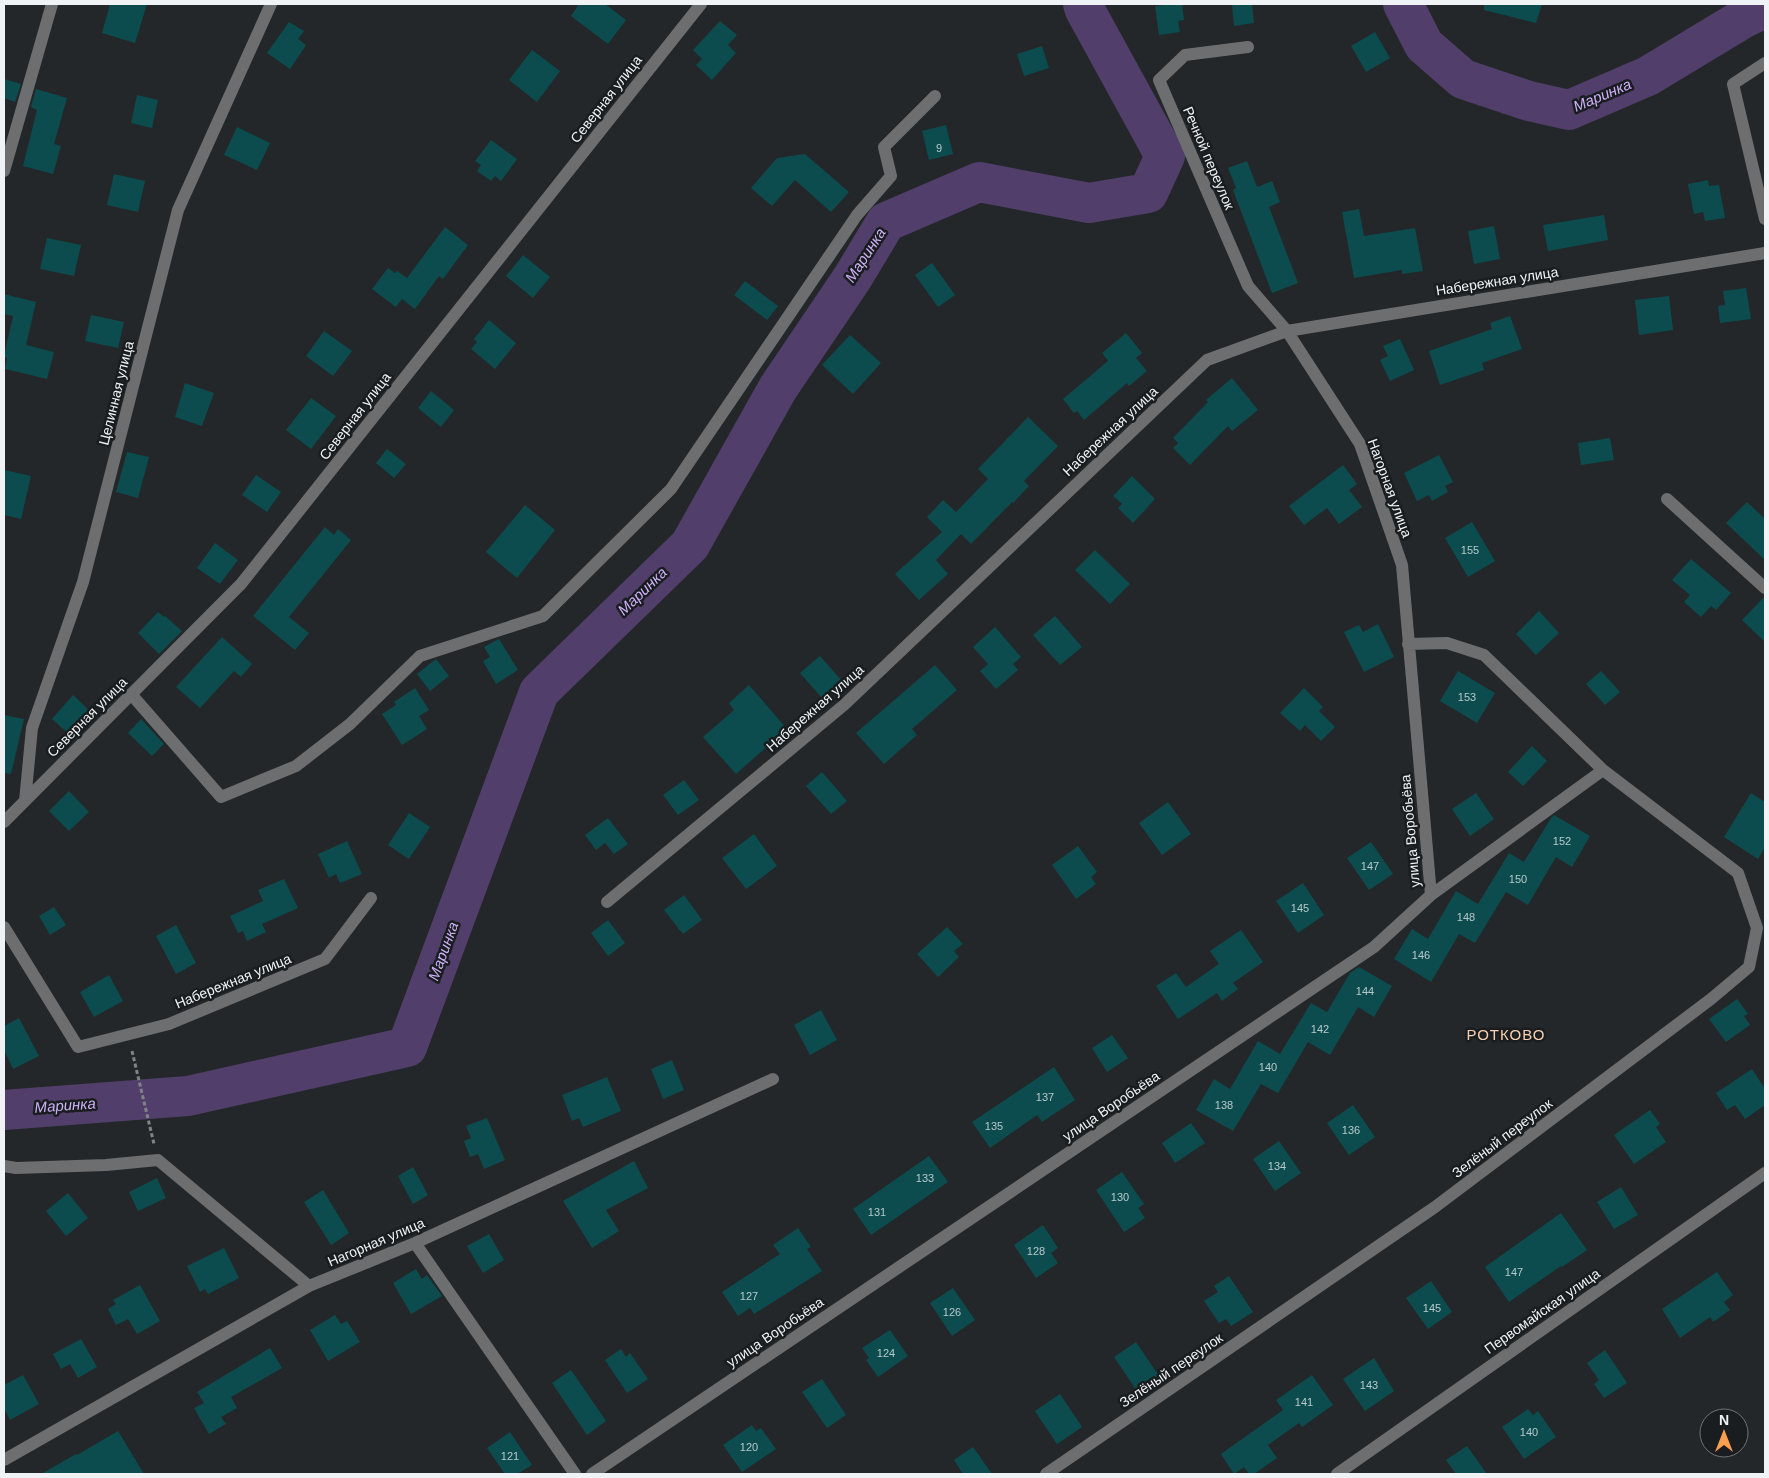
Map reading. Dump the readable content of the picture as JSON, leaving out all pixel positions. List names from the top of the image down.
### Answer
{
  "streets": {
    "street": [
      "Северная улица",
      "Речной переулок",
      "Набережная улица",
      "Целинная улица",
      "Нагорная улица",
      "улица Воробьёва",
      "Зелёный переулок",
      "Первомайская улица"
    ]
  },
  "crossings": [
    ["Северная улица", "Целинная улица"],
    ["Речной переулок", "Набережная улица"],
    ["Речной переулок", "Нагорная улица"],
    ["Набережная улица", "Нагорная улица"],
    ["Нагорная улица", "улица Воробьёва"],
    ["Нагорная улица", "Зелёный переулок"],
    ["улица Воробьёва", "Зелёный переулок"]
  ],
  "districts": ["РОТКОВО"],
  "water": ["Маринка"],
  "house_numbers": [
    "9",
    "155",
    "153",
    "152",
    "147",
    "150",
    "145",
    "148",
    "146",
    "144",
    "142",
    "140",
    "137",
    "138",
    "135",
    "136",
    "134",
    "133",
    "130",
    "131",
    "128",
    "147",
    "127",
    "145",
    "126",
    "124",
    "143",
    "141",
    "140",
    "120",
    "121"
  ],
  "north": "top"
}
